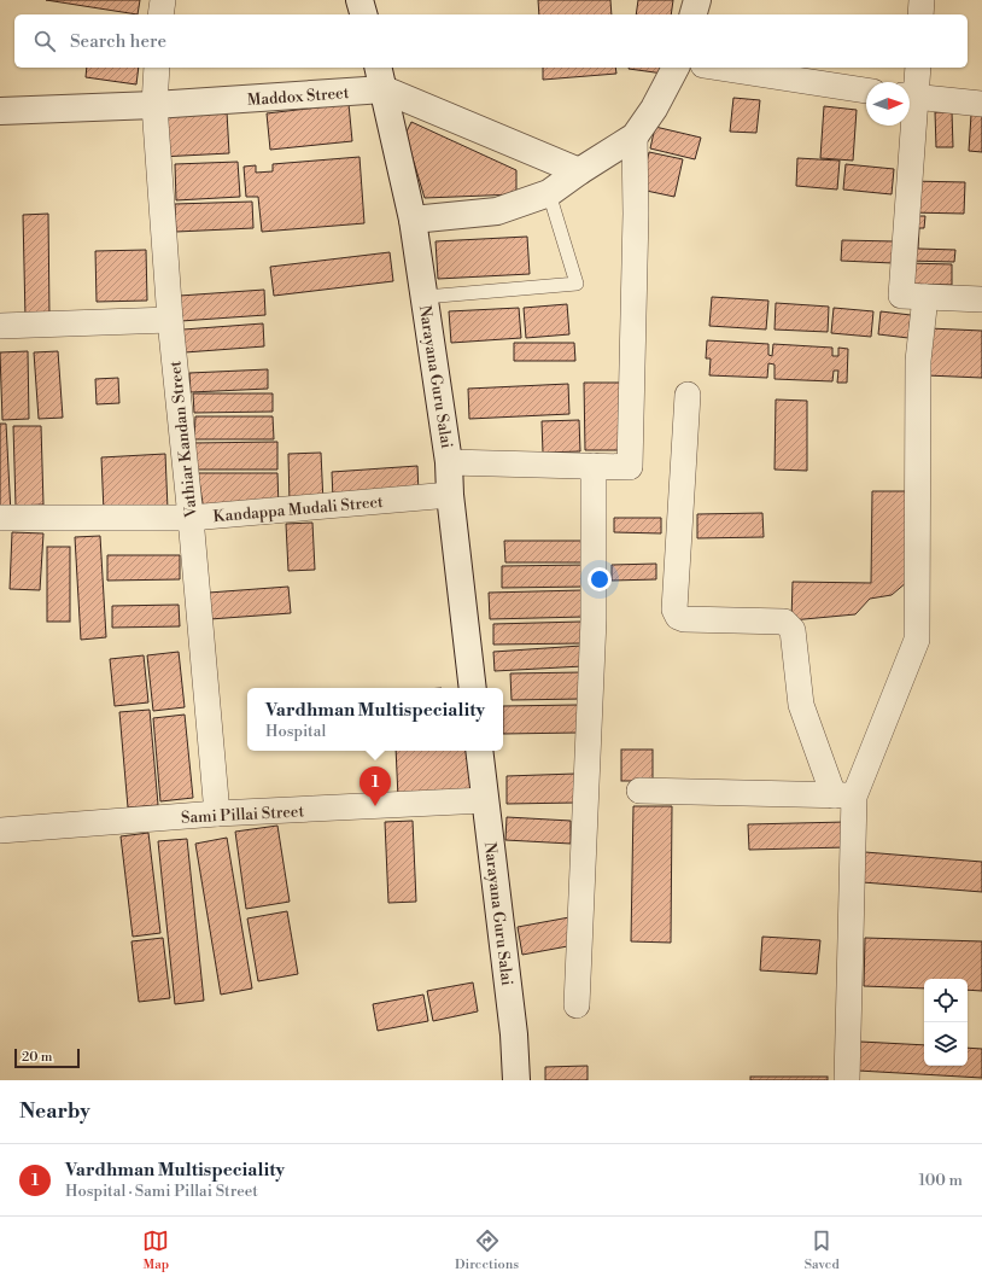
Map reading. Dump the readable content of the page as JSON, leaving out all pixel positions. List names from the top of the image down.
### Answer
{
  "streets": {
    "main road": ["Maddox Street", "Narayana Guru Salai"],
    "street": ["Vathiar Kandan Street", "Kandappa Mudali Street", "Sami Pillai Street"]
  },
  "crossings": [
    ["Maddox Street", "Narayana Guru Salai"],
    ["Maddox Street", "Vathiar Kandan Street"],
    ["Narayana Guru Salai", "Kandappa Mudali Street"],
    ["Narayana Guru Salai", "Sami Pillai Street"],
    ["Vathiar Kandan Street", "Kandappa Mudali Street"],
    ["Vathiar Kandan Street", "Sami Pillai Street"]
  ],
  "scale_bar": "20 m",
  "north": "right",
  "page": {
    "search": "Search here",
    "popup": ["Vardhman Multispeciality", "Hospital"],
    "pins": "1",
    "scale": "20 m",
    "heading": "Nearby",
    "list": [
      {
        "mark": "1",
        "name": "Vardhman Multispeciality",
        "note": "Hospital · Sami Pillai Street",
        "value": "100 m"
      }
    ],
    "nav": ["Map", "Directions", "Saved"]
  }
}
